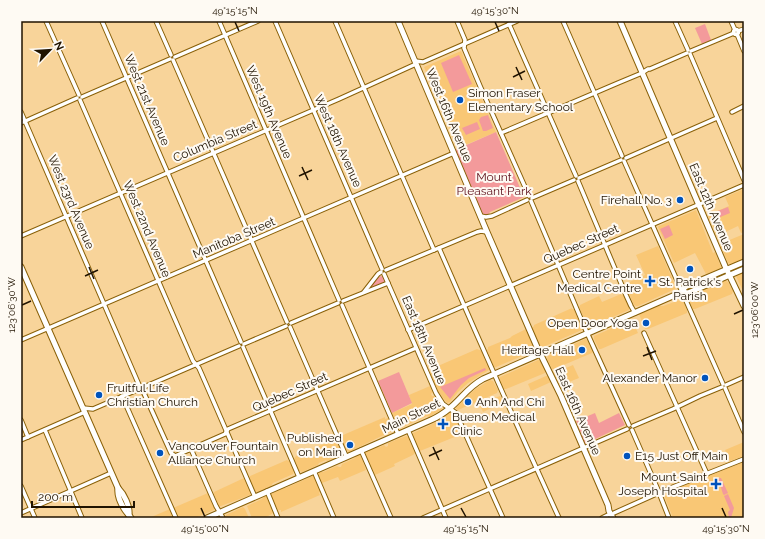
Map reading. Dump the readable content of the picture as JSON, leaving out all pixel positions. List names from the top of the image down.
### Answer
{
  "streets": {
    "main road": [
      "West 16th Avenue",
      "East 12th Avenue",
      "East 16th Avenue",
      "Main Street"
    ],
    "street": [
      "West 21st Avenue",
      "West 19th Avenue",
      "Columbia Street",
      "West 18th Avenue",
      "West 23rd Avenue",
      "West 22nd Avenue",
      "Manitoba Street",
      "Quebec Street",
      "East 18th Avenue"
    ]
  },
  "crossings": [
    ["West 21st Avenue", "Columbia Street"],
    ["West 21st Avenue", "Manitoba Street"],
    ["West 21st Avenue", "Quebec Street"],
    ["West 21st Avenue", "Main Street"],
    ["West 19th Avenue", "Columbia Street"],
    ["West 19th Avenue", "Manitoba Street"],
    ["West 19th Avenue", "Quebec Street"],
    ["West 19th Avenue", "Main Street"],
    ["West 16th Avenue", "Columbia Street"],
    ["West 16th Avenue", "Manitoba Street"],
    ["West 16th Avenue", "East 16th Avenue"],
    ["Columbia Street", "West 18th Avenue"],
    ["Columbia Street", "West 23rd Avenue"],
    ["Columbia Street", "West 22nd Avenue"],
    ["West 18th Avenue", "Manitoba Street"],
    ["West 18th Avenue", "East 18th Avenue"],
    ["West 23rd Avenue", "Manitoba Street"],
    ["West 23rd Avenue", "Quebec Street"],
    ["East 12th Avenue", "Quebec Street"],
    ["East 12th Avenue", "Main Street"],
    ["West 22nd Avenue", "Manitoba Street"],
    ["West 22nd Avenue", "Quebec Street"],
    ["West 22nd Avenue", "Main Street"],
    ["Quebec Street", "East 18th Avenue"],
    ["Quebec Street", "East 16th Avenue"],
    ["East 18th Avenue", "Main Street"],
    ["East 16th Avenue", "Main Street"]
  ],
  "parks": ["Mount Pleasant Park"],
  "places": {
    "other": [
      "Simon Fraser Elementary School",
      "Firehall No. 3",
      "St. Patrick's Parish",
      "Open Door Yoga",
      "Heritage Hall",
      "Alexander Manor",
      "Fruitful Life Christian Church",
      "Anh And Chi",
      "Published on Main",
      "Vancouver Fountain Alliance Church",
      "E15 Just Off Main"
    ],
    "health": ["Centre Point Medical Centre", "Bueno Medical Clinic", "Mount Saint Joseph Hospital"]
  },
  "scale_bar": "200 m",
  "north": "top right",
  "coordinates": [
    "49°15'15\"N",
    "49°15'30\"N",
    "123°06'30\"W",
    "123°06'00\"W",
    "49°15'00\"N"
  ]
}
